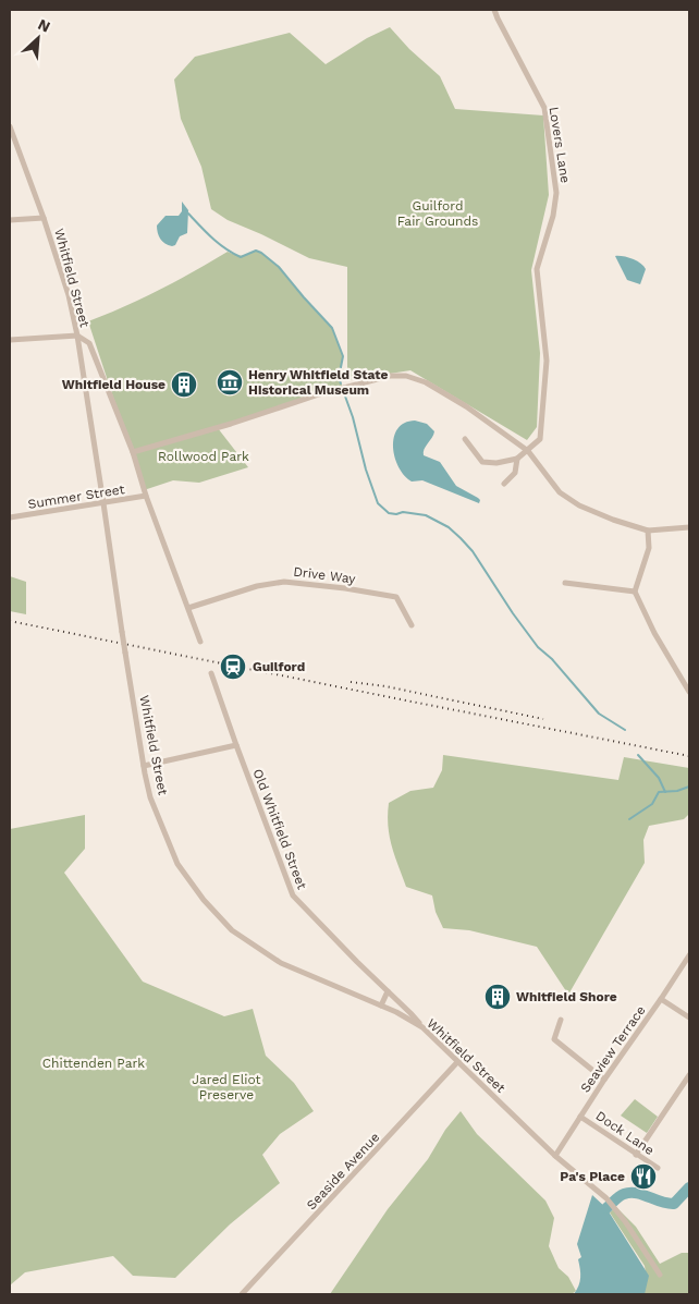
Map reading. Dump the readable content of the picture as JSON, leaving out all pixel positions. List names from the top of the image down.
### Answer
{
  "streets": {
    "street": [
      "Lovers Lane",
      "Whitfield Street",
      "Summer Street",
      "Drive Way",
      "Old Whitfield Street",
      "Seaview Terrace",
      "Dock Lane",
      "Seaside Avenue"
    ]
  },
  "crossings": [
    ["Whitfield Street", "Summer Street"],
    ["Whitfield Street", "Old Whitfield Street"],
    ["Whitfield Street", "Seaview Terrace"],
    ["Whitfield Street", "Seaside Avenue"],
    ["Seaview Terrace", "Dock Lane"]
  ],
  "parks": [
    "Guilford Fair Grounds",
    "Rollwood Park",
    "Chittenden Park",
    "Jared Eliot Preserve"
  ],
  "places": {
    "museum": ["Henry Whitfield State Historical Museum"],
    "building": ["Whitfield House", "Whitfield Shore"],
    "station": ["Guilford"],
    "restaurant": ["Pa's Place"]
  },
  "north": "top right"
}
